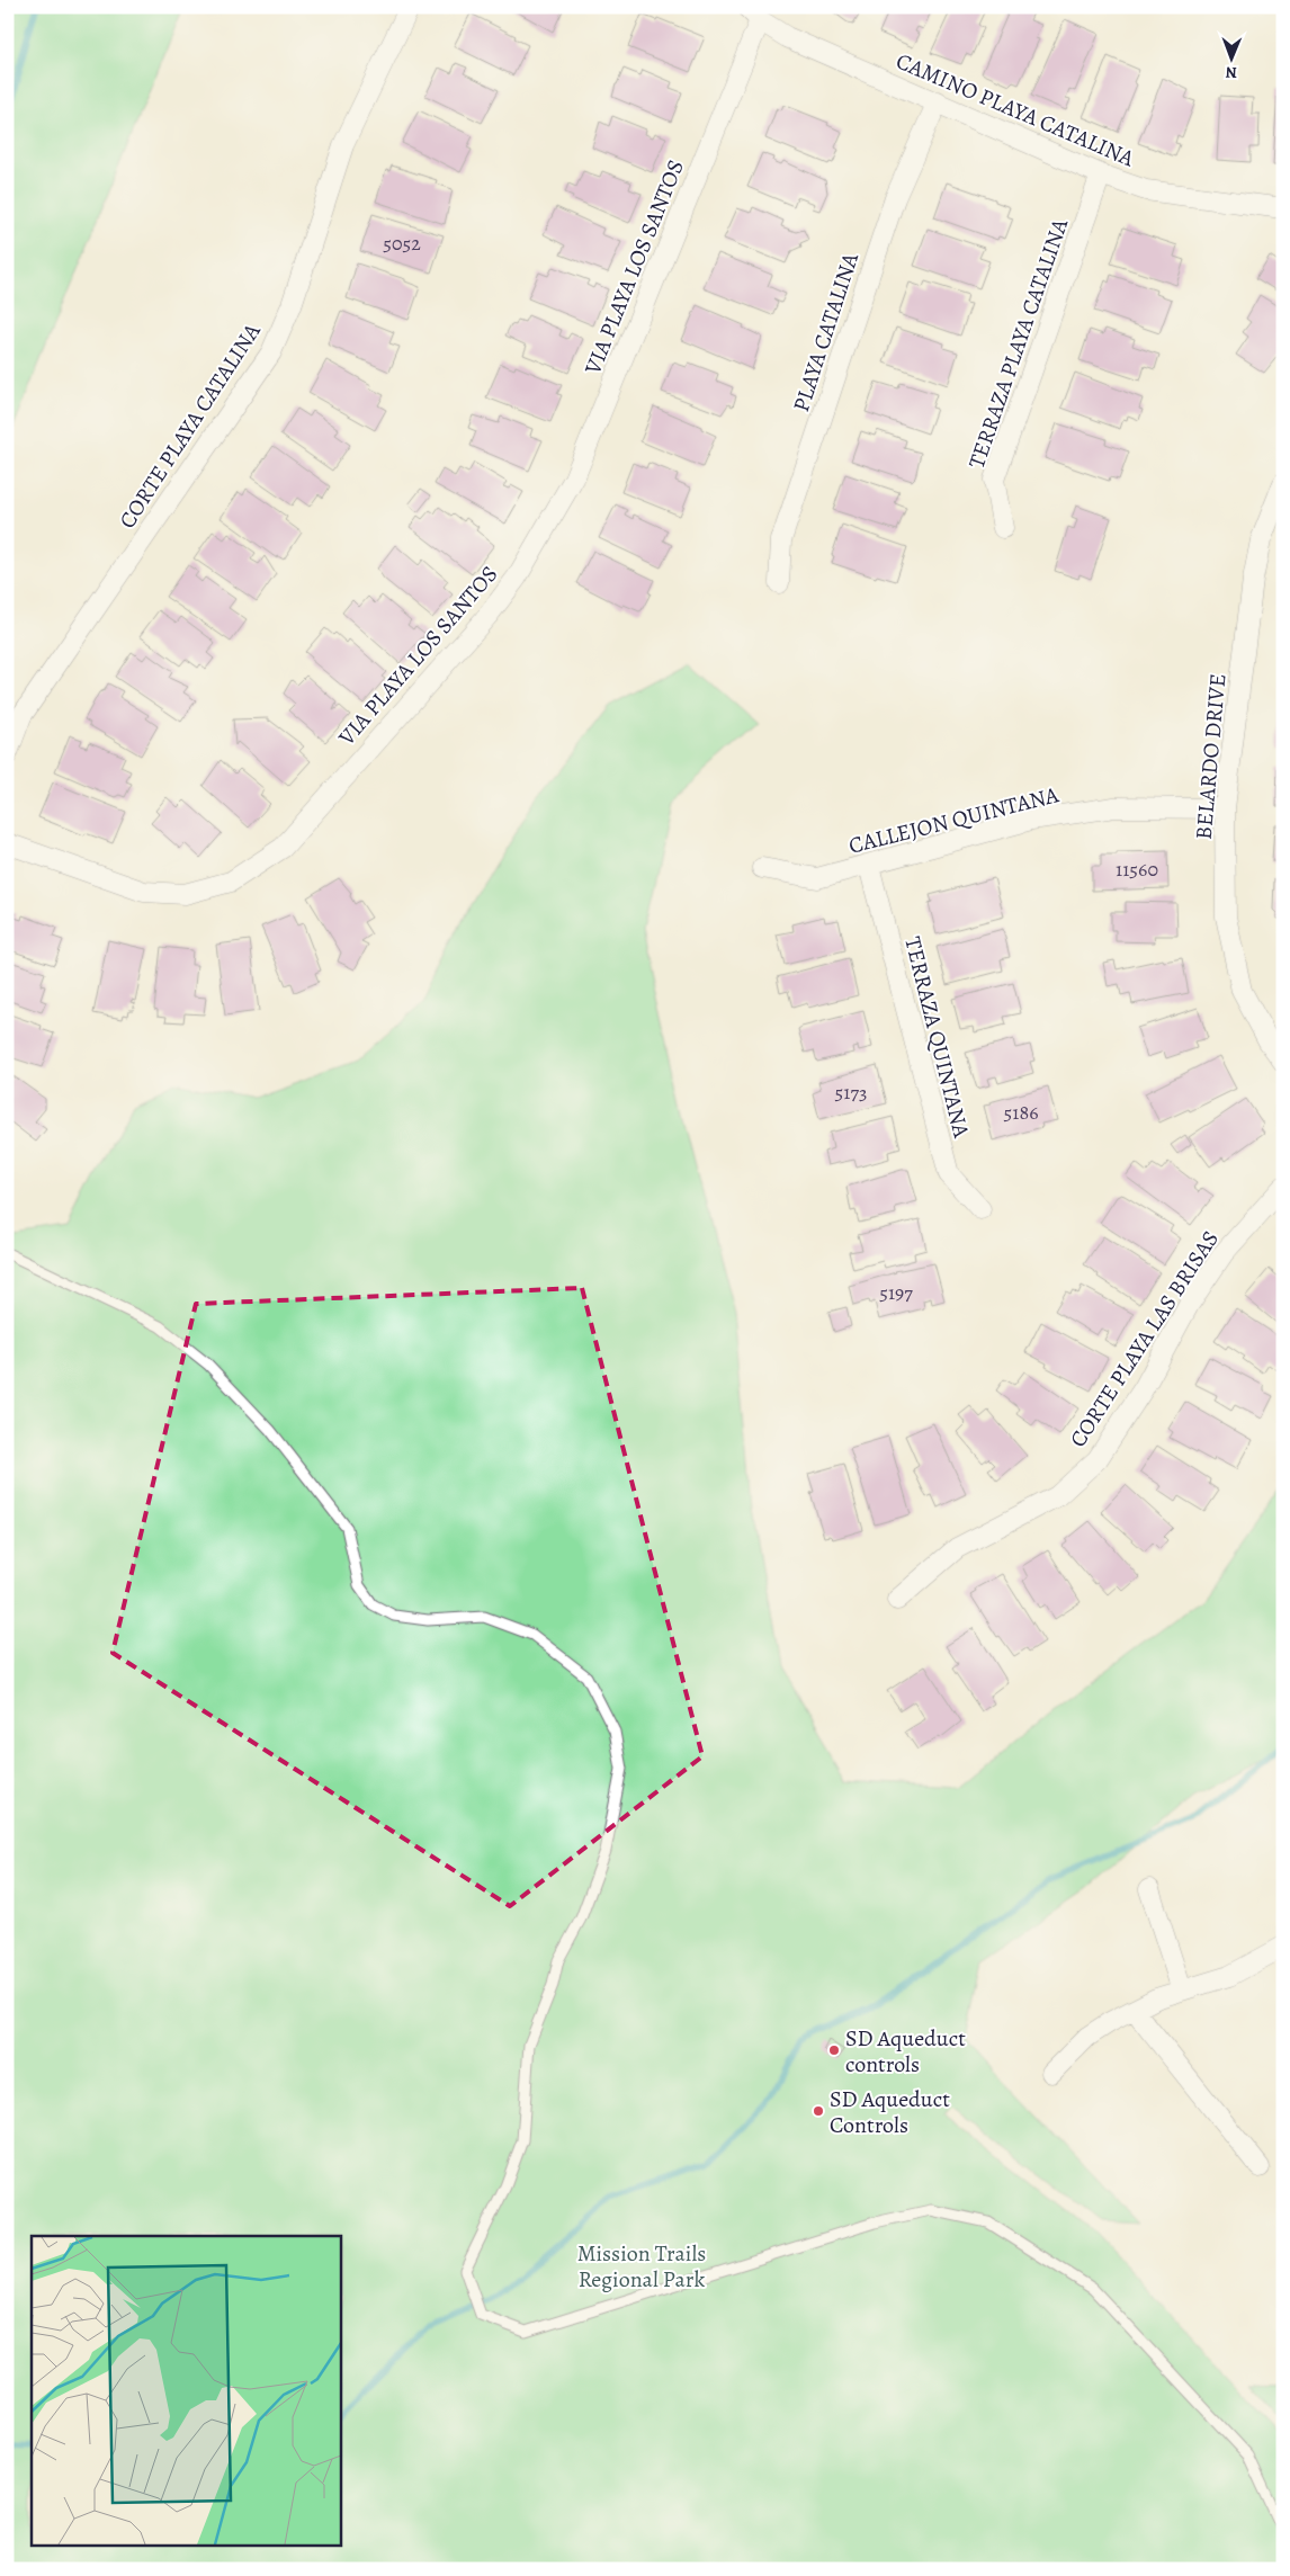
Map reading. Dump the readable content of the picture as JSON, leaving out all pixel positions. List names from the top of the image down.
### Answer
{
  "streets": {
    "street": [
      "CAMINO PLAYA CATALINA",
      "VIA PLAYA LOS SANTOS",
      "PLAYA CATALINA",
      "TERRAZA PLAYA CATALINA",
      "CORTE PLAYA CATALINA",
      "BELARDO DRIVE",
      "CALLEJON QUINTANA",
      "TERRAZA QUINTANA",
      "CORTE PLAYA LAS BRISAS"
    ]
  },
  "crossings": [
    ["CAMINO PLAYA CATALINA", "VIA PLAYA LOS SANTOS"],
    ["CAMINO PLAYA CATALINA", "PLAYA CATALINA"],
    ["CAMINO PLAYA CATALINA", "TERRAZA PLAYA CATALINA"],
    ["BELARDO DRIVE", "CALLEJON QUINTANA"],
    ["CALLEJON QUINTANA", "TERRAZA QUINTANA"]
  ],
  "parks": ["Mission Trails Regional Park"],
  "places": ["SD Aqueduct controls", "SD Aqueduct Controls"],
  "house_numbers": [
    "5052",
    "11560",
    "5173",
    "5186",
    "5197"
  ],
  "north": "bottom"
}
